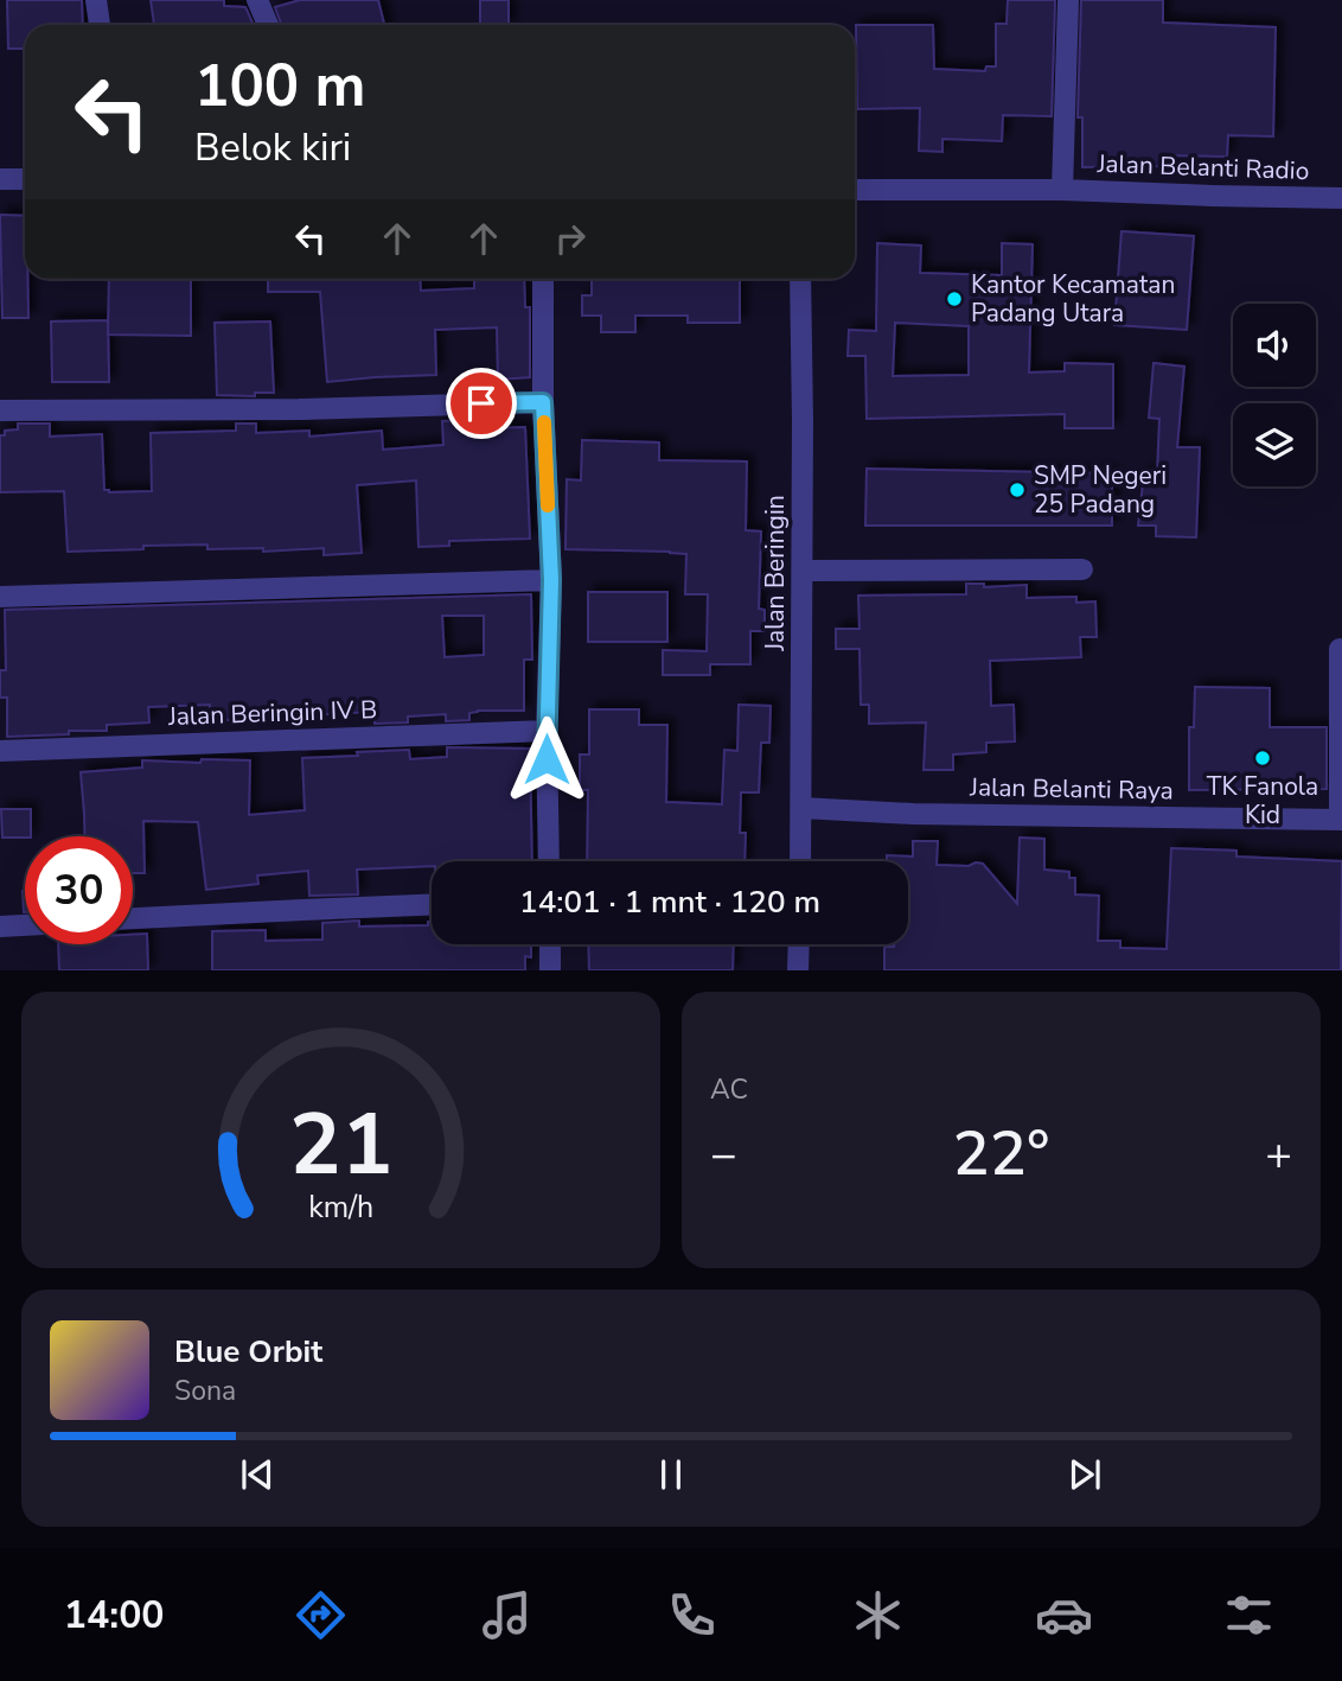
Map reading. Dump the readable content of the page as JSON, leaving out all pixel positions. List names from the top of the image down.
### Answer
{
  "streets": {
    "street": [
      "Jalan Belanti Radio",
      "Jalan Beringin",
      "Jalan Beringin IV B",
      "Jalan Belanti Raya"
    ]
  },
  "crossings": [
    ["Jalan Beringin", "Jalan Belanti Raya"]
  ],
  "places": ["Kantor Kecamatan Padang Utara", "SMP Negeri 25 Padang", "TK Fanola Kid"],
  "page": {
    "turn": ["100 m", "Belok kiri"],
    "limit": "30",
    "trip": "14:01 · 1 mnt · 120 m",
    "tile": "AC",
    "heat": ["−", "22°", "+"],
    "song": ["Blue Orbit", "Sona"],
    "tabs": "14:00",
    "gauge": ["21", "km/h"]
  }
}
